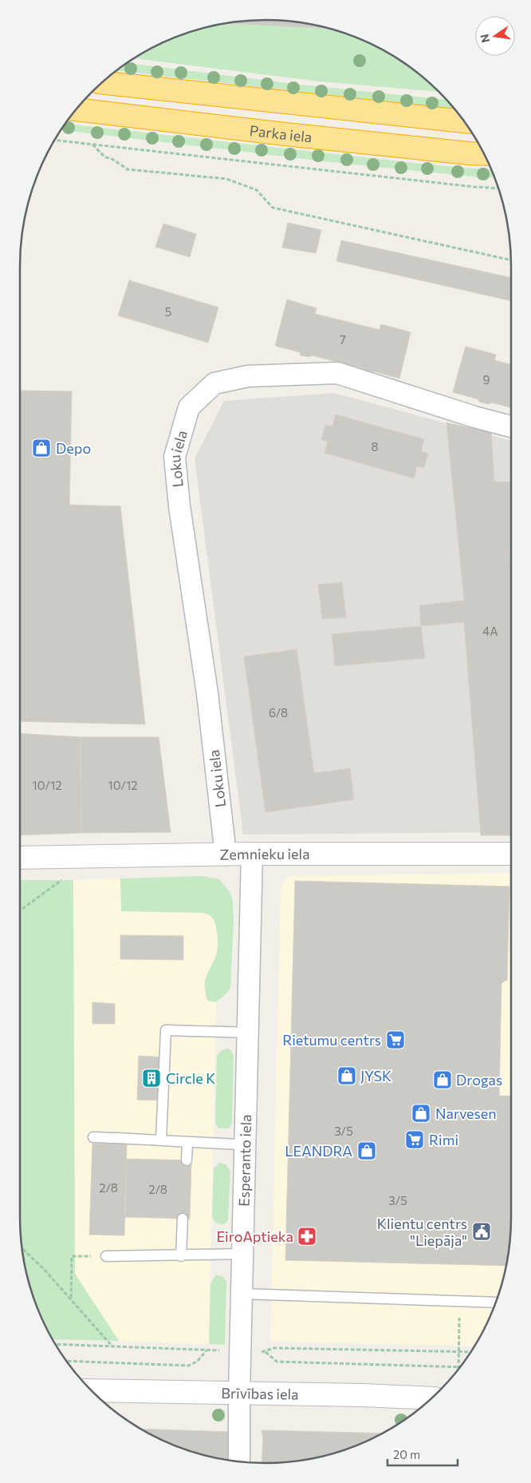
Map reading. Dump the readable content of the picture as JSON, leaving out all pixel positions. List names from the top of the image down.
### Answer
{
  "streets": {
    "highway": ["Parka iela"],
    "main road": ["Zemnieku iela", "Brīvības iela"],
    "street": ["Loku iela", "Esperanto iela"]
  },
  "crossings": [
    ["Loku iela", "Zemnieku iela"],
    ["Zemnieku iela", "Esperanto iela"],
    ["Esperanto iela", "Brīvības iela"]
  ],
  "places": {
    "shop": [
      "Depo",
      "JYSK",
      "Drogas",
      "Narvesen",
      "LEANDRA"
    ],
    "supermarket": ["Rietumu centrs", "Rimi"],
    "building": ["Circle K"],
    "public building": ["Klientu centrs \"Liepāja\""],
    "pharmacy": ["EiroAptieka"]
  },
  "house_numbers": [
    "5",
    "7",
    "9",
    "8",
    "4A",
    "6/8",
    "10/12",
    "10/12",
    "3/5",
    "2/8",
    "2/8",
    "3/5"
  ],
  "scale_bar": "20 m",
  "north": "left"
}
